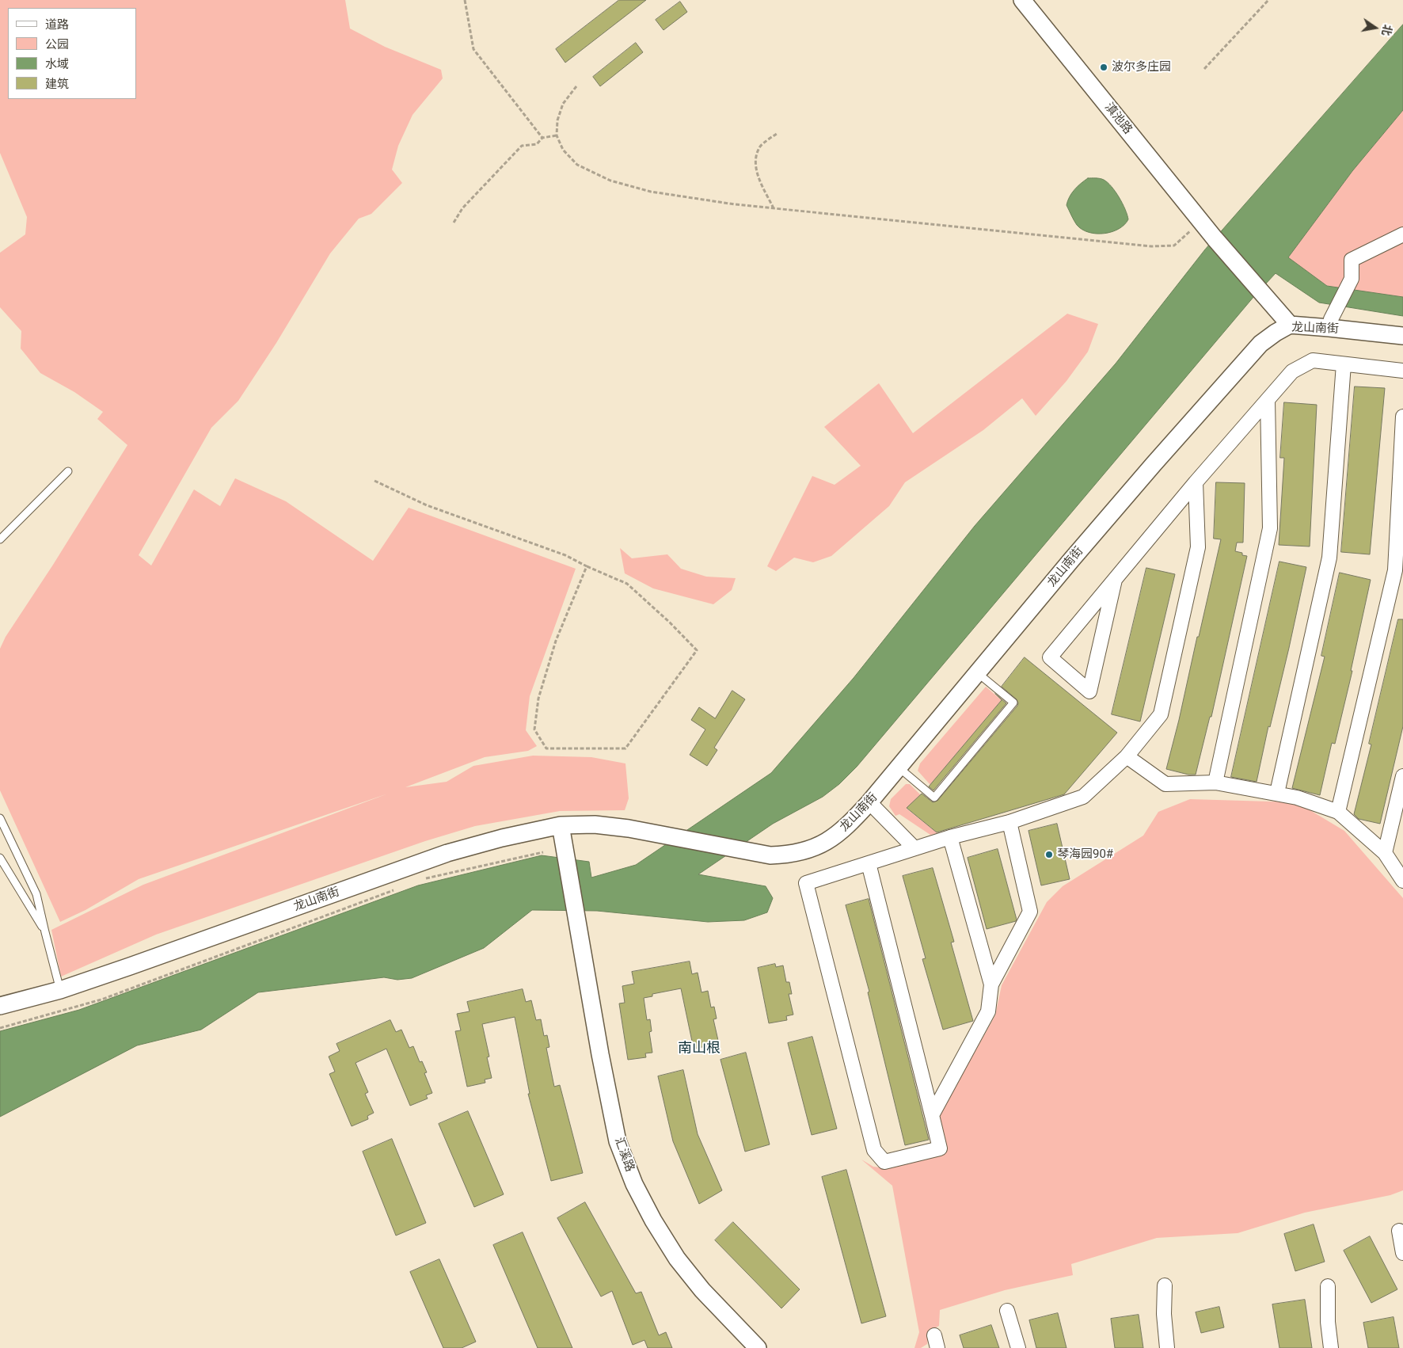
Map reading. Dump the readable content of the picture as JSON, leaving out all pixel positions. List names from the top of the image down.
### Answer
{
  "streets": {
    "street": ["滇池路", "龙山南街", "汇溪路"]
  },
  "crossings": [
    ["滇池路", "龙山南街"],
    ["龙山南街", "汇溪路"]
  ],
  "districts": ["南山根"],
  "places": ["波尔多庄园", "琴海园90#"],
  "legend": [
    "道路",
    "公园",
    "水域",
    "建筑"
  ],
  "north": "right"
}
